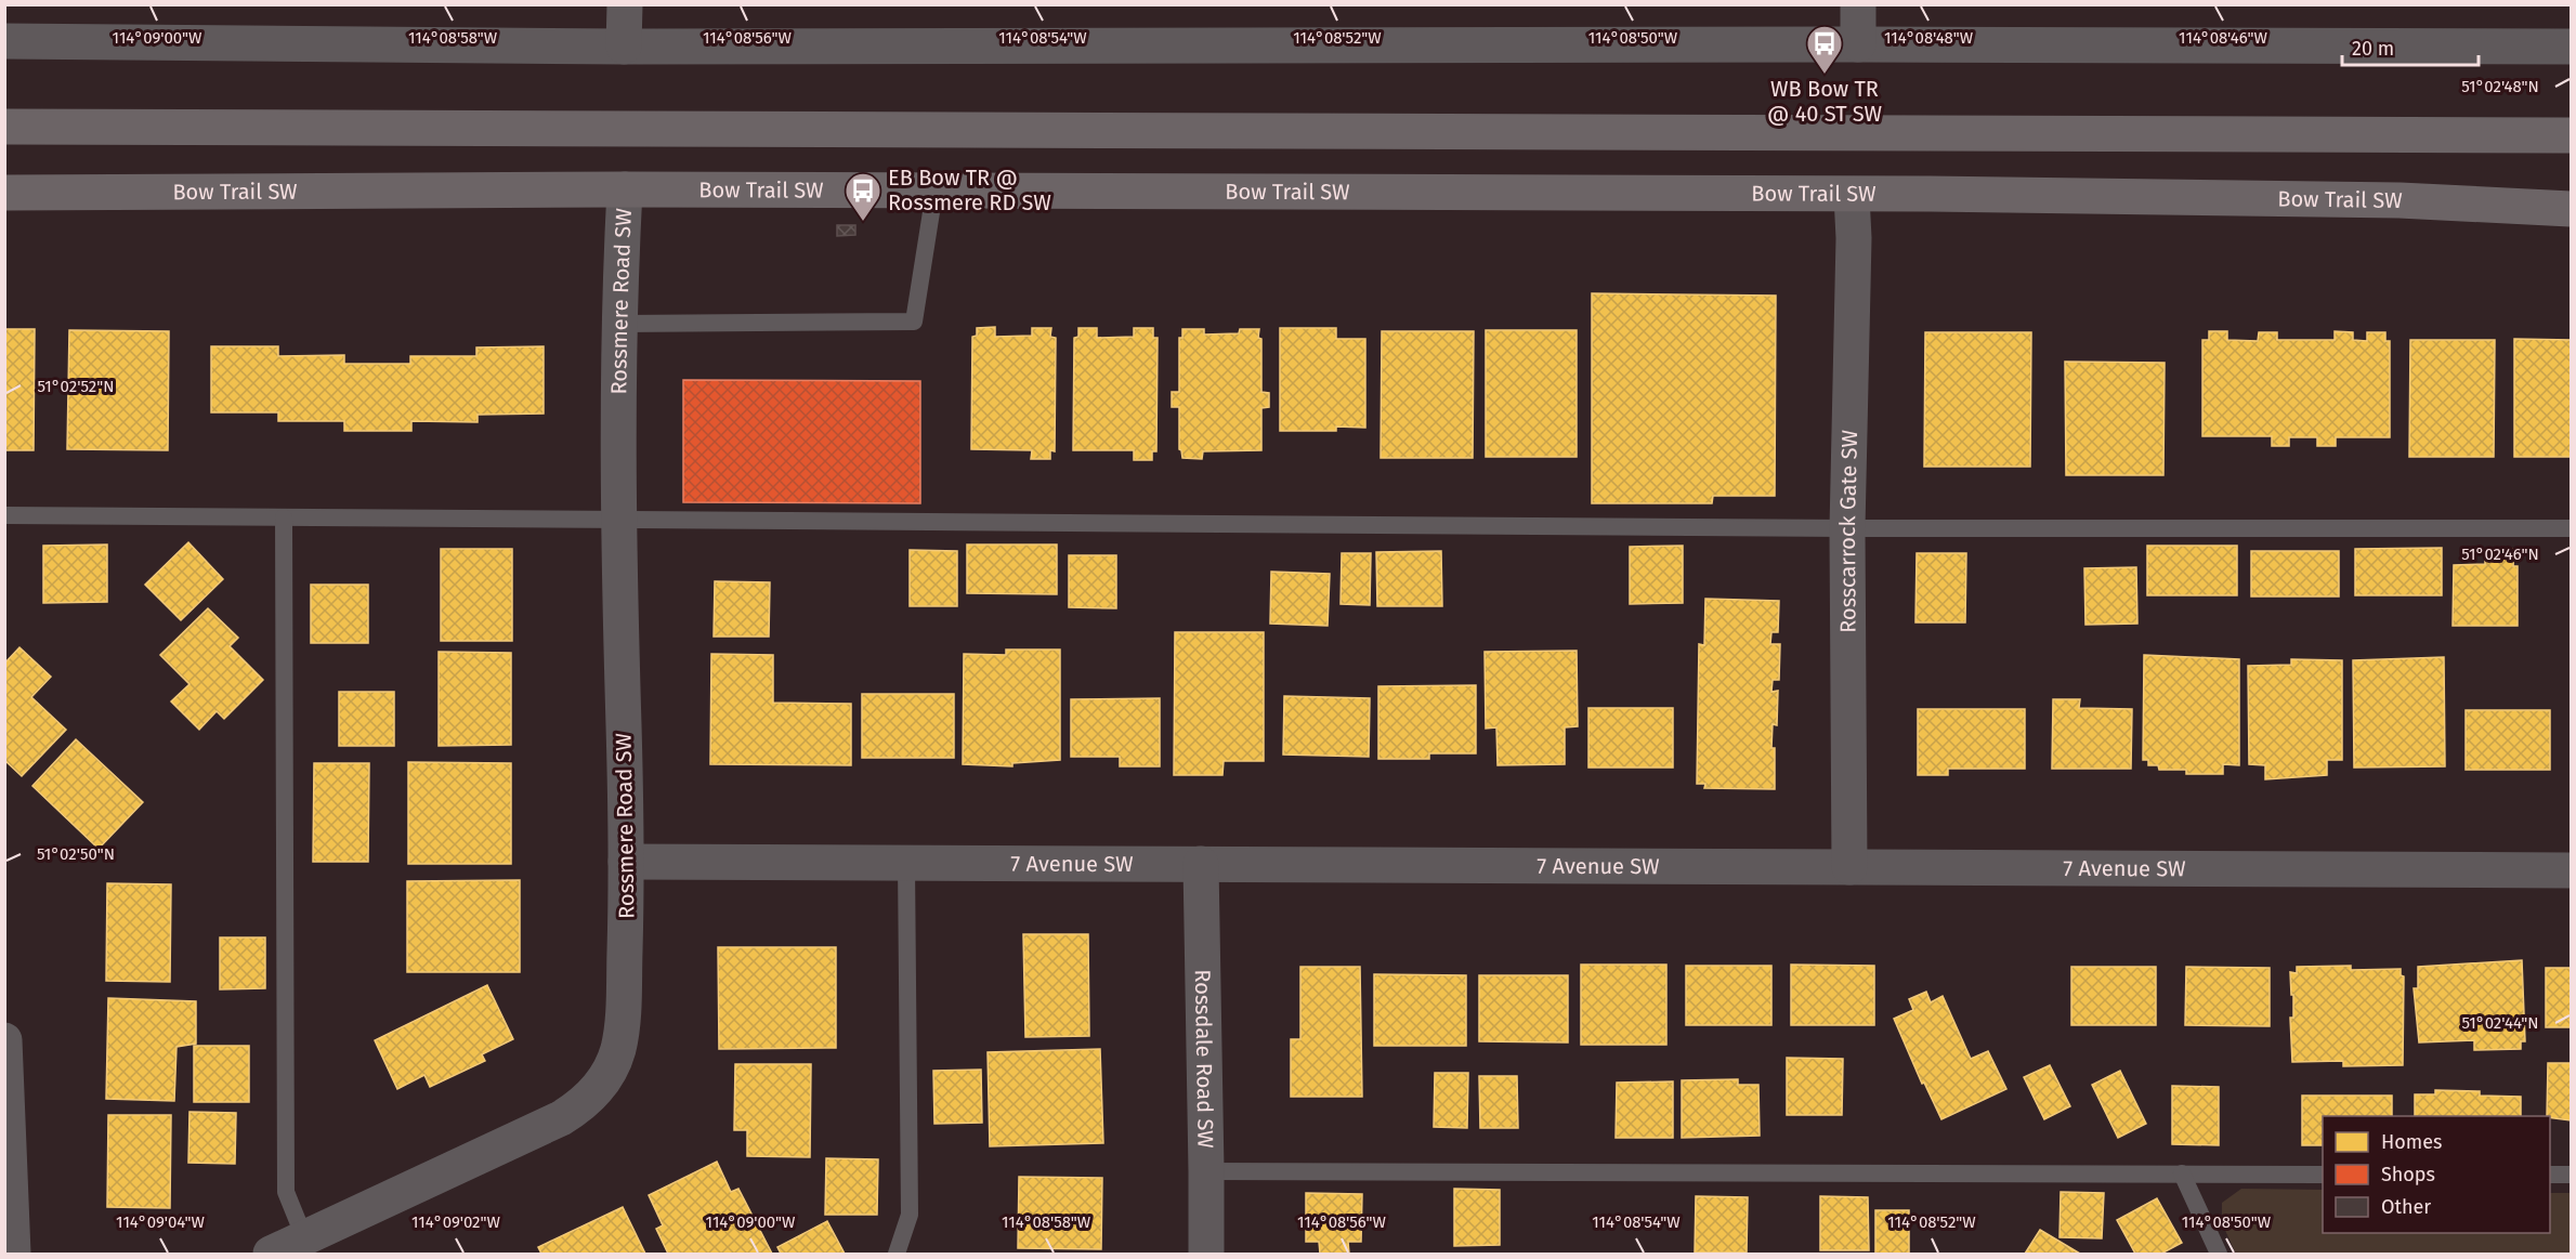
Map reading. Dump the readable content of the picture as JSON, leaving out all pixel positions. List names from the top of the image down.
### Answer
{
  "streets": {
    "main road": ["Bow Trail SW"],
    "street": [
      "Rossmere Road SW",
      "Rosscarrock Gate SW",
      "7 Avenue SW",
      "Rossdale Road SW"
    ]
  },
  "crossings": [
    ["Bow Trail SW", "Rossmere Road SW"],
    ["Bow Trail SW", "Rosscarrock Gate SW"],
    ["Rossmere Road SW", "7 Avenue SW"],
    ["Rosscarrock Gate SW", "7 Avenue SW"],
    ["7 Avenue SW", "Rossdale Road SW"]
  ],
  "places": {
    "bus stop": ["WB Bow TR @ 40 ST SW", "EB Bow TR @ Rossmere RD SW"]
  },
  "legend": ["Homes", "Shops", "Other"],
  "scale_bar": "20 m",
  "coordinates": [
    "114°09'00\"W",
    "114°08'58\"W",
    "114°08'56\"W",
    "114°08'54\"W",
    "114°08'52\"W",
    "114°08'50\"W",
    "114°08'48\"W",
    "114°08'46\"W",
    "51°02'48\"N",
    "51°02'52\"N",
    "51°02'46\"N",
    "51°02'50\"N",
    "51°02'44\"N",
    "114°09'04\"W",
    "114°09'02\"W"
  ]
}
